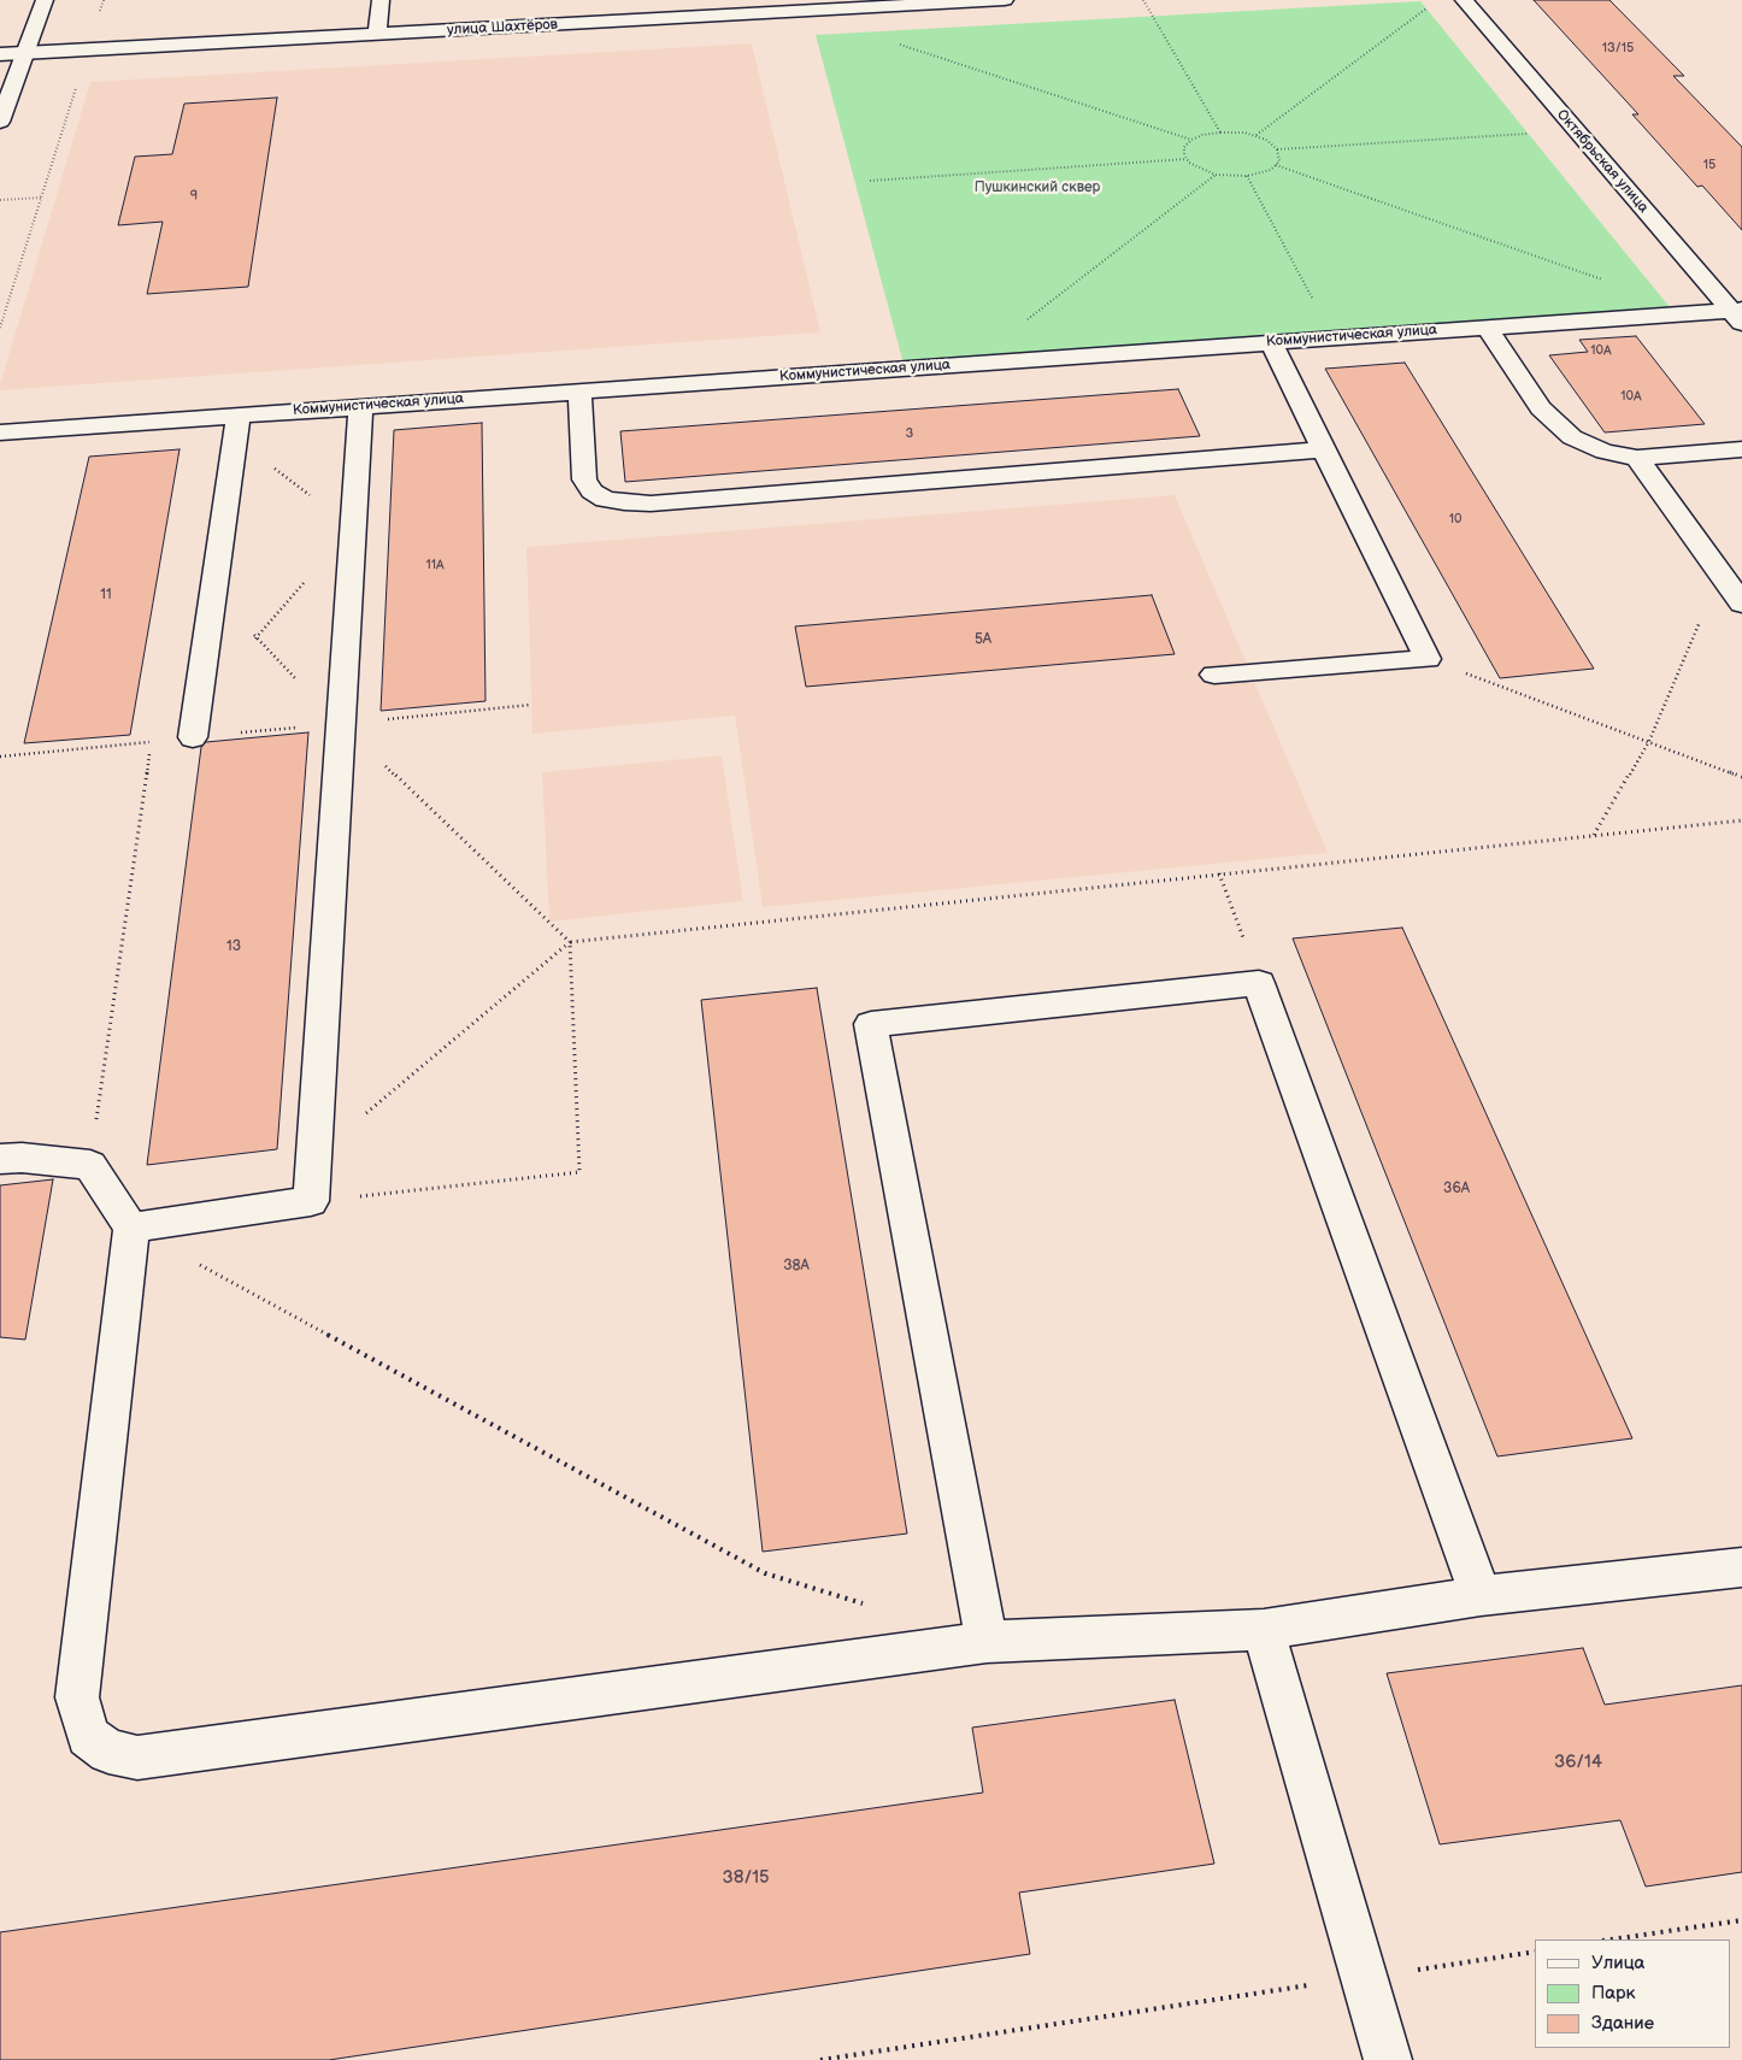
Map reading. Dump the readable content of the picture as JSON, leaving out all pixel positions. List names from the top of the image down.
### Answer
{
  "streets": {
    "street": ["улица Шахтёров", "Октябрьская улица", "Коммунистическая улица"]
  },
  "crossings": [
    ["Октябрьская улица", "Коммунистическая улица"]
  ],
  "parks": ["Пушкинский сквер"],
  "house_numbers": [
    "13/15",
    "15",
    "9",
    "10А",
    "10А",
    "3",
    "10",
    "11А",
    "11",
    "5А",
    "13",
    "36А",
    "38А",
    "36/14",
    "38/15"
  ],
  "legend": ["Улица", "Парк", "Здание"]
}
